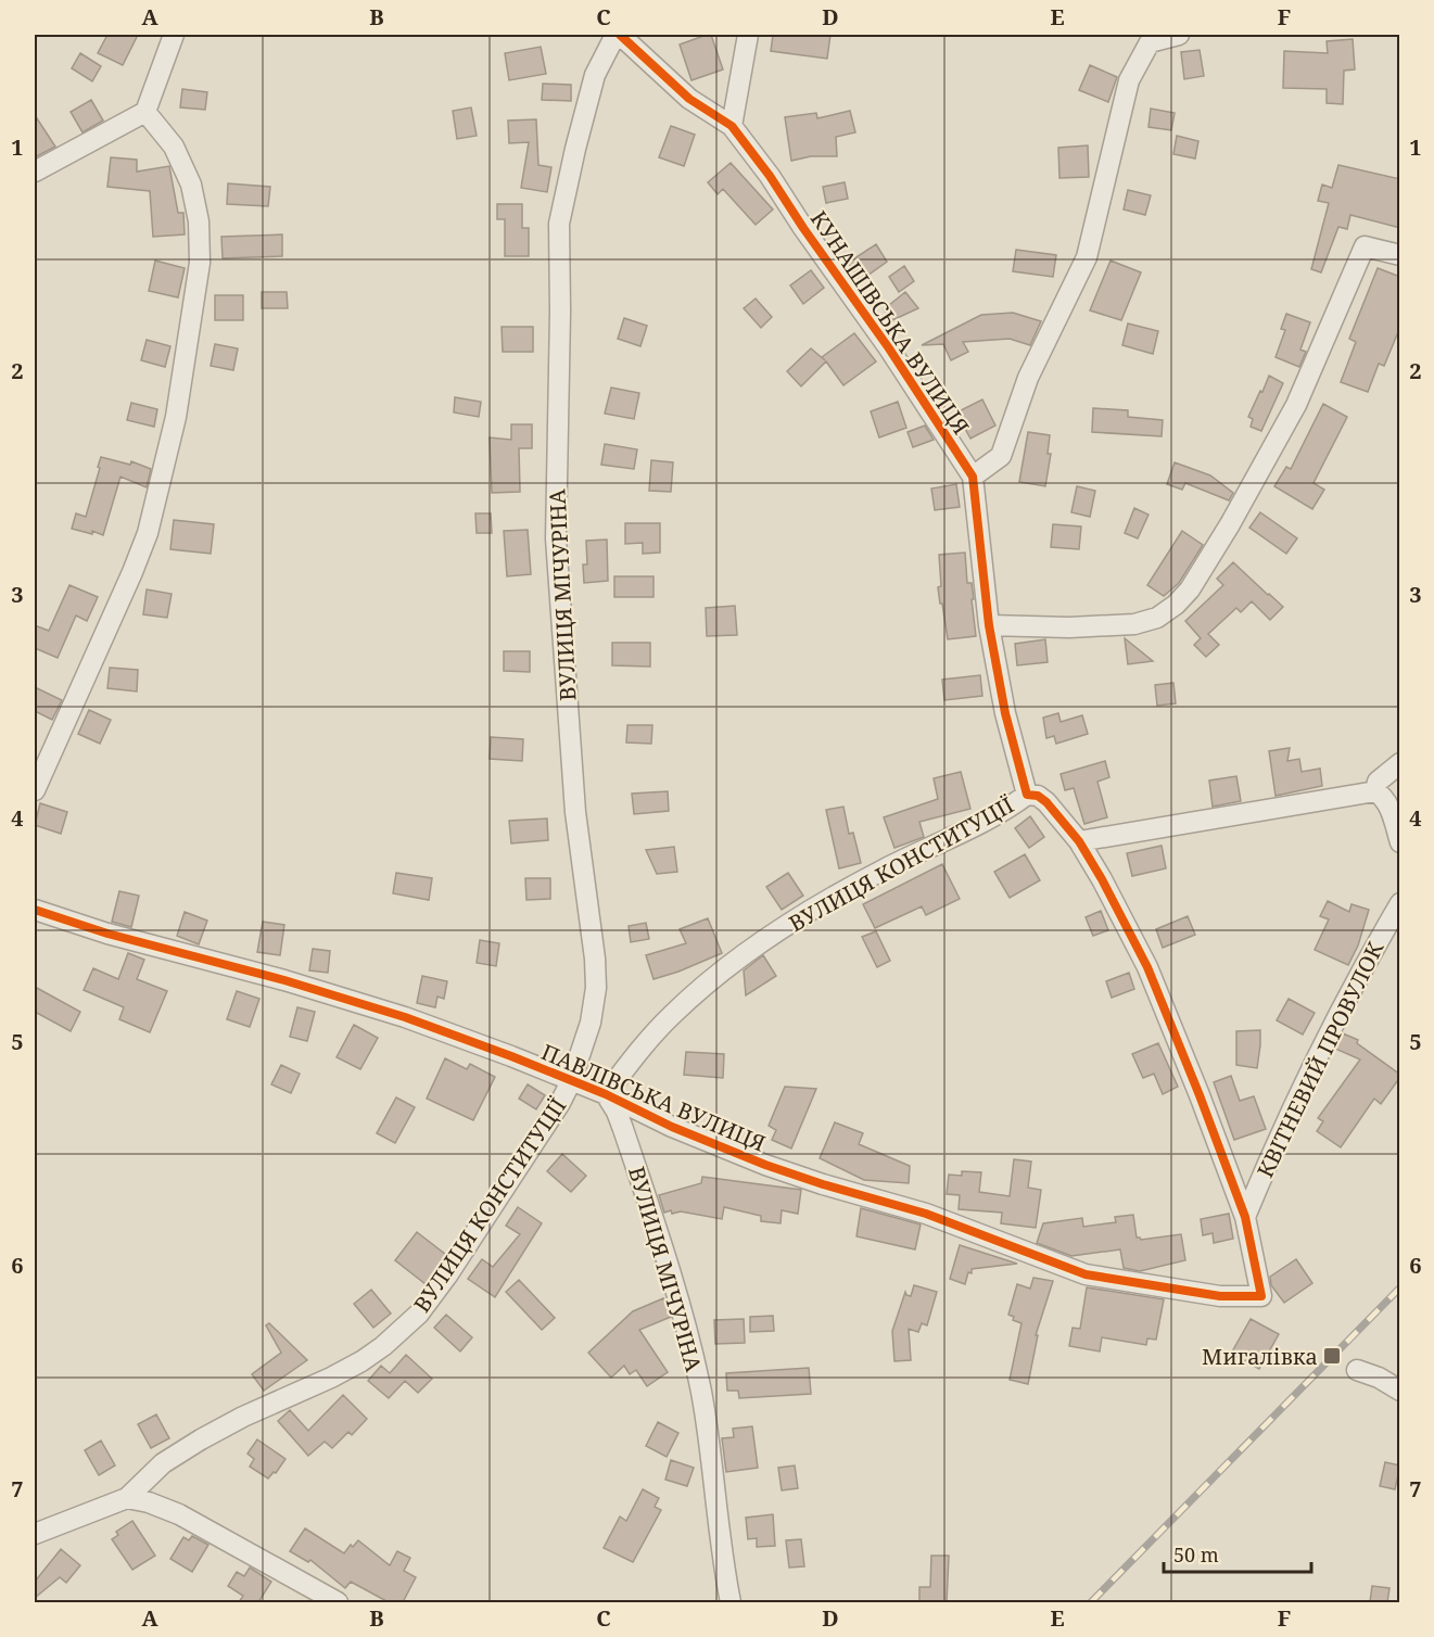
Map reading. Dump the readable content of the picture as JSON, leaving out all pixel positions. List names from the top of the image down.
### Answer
{
  "streets": {
    "street": [
      "КУНАШІВСЬКА ВУЛИЦЯ",
      "ВУЛИЦЯ МІЧУРІНА",
      "ВУЛИЦЯ КОНСТИТУЦІЇ",
      "КВІТНЕВИЙ ПРОВУЛОК",
      "ПАВЛІВСЬКА ВУЛИЦЯ"
    ]
  },
  "crossings": [
    ["КУНАШІВСЬКА ВУЛИЦЯ", "ВУЛИЦЯ МІЧУРІНА"],
    ["КУНАШІВСЬКА ВУЛИЦЯ", "ВУЛИЦЯ КОНСТИТУЦІЇ"],
    ["ВУЛИЦЯ МІЧУРІНА", "ВУЛИЦЯ КОНСТИТУЦІЇ"],
    ["ВУЛИЦЯ МІЧУРІНА", "ПАВЛІВСЬКА ВУЛИЦЯ"],
    ["ВУЛИЦЯ КОНСТИТУЦІЇ", "ПАВЛІВСЬКА ВУЛИЦЯ"],
    ["КВІТНЕВИЙ ПРОВУЛОК", "ПАВЛІВСЬКА ВУЛИЦЯ"]
  ],
  "places": {
    "transit": ["Мигалівка"]
  },
  "scale_bar": "50 m",
  "grid": {
    "columns": [
      "A",
      "B",
      "C",
      "D",
      "E",
      "F"
    ],
    "rows": [
      "1",
      "2",
      "3",
      "4",
      "5",
      "6",
      "7"
    ]
  }
}
